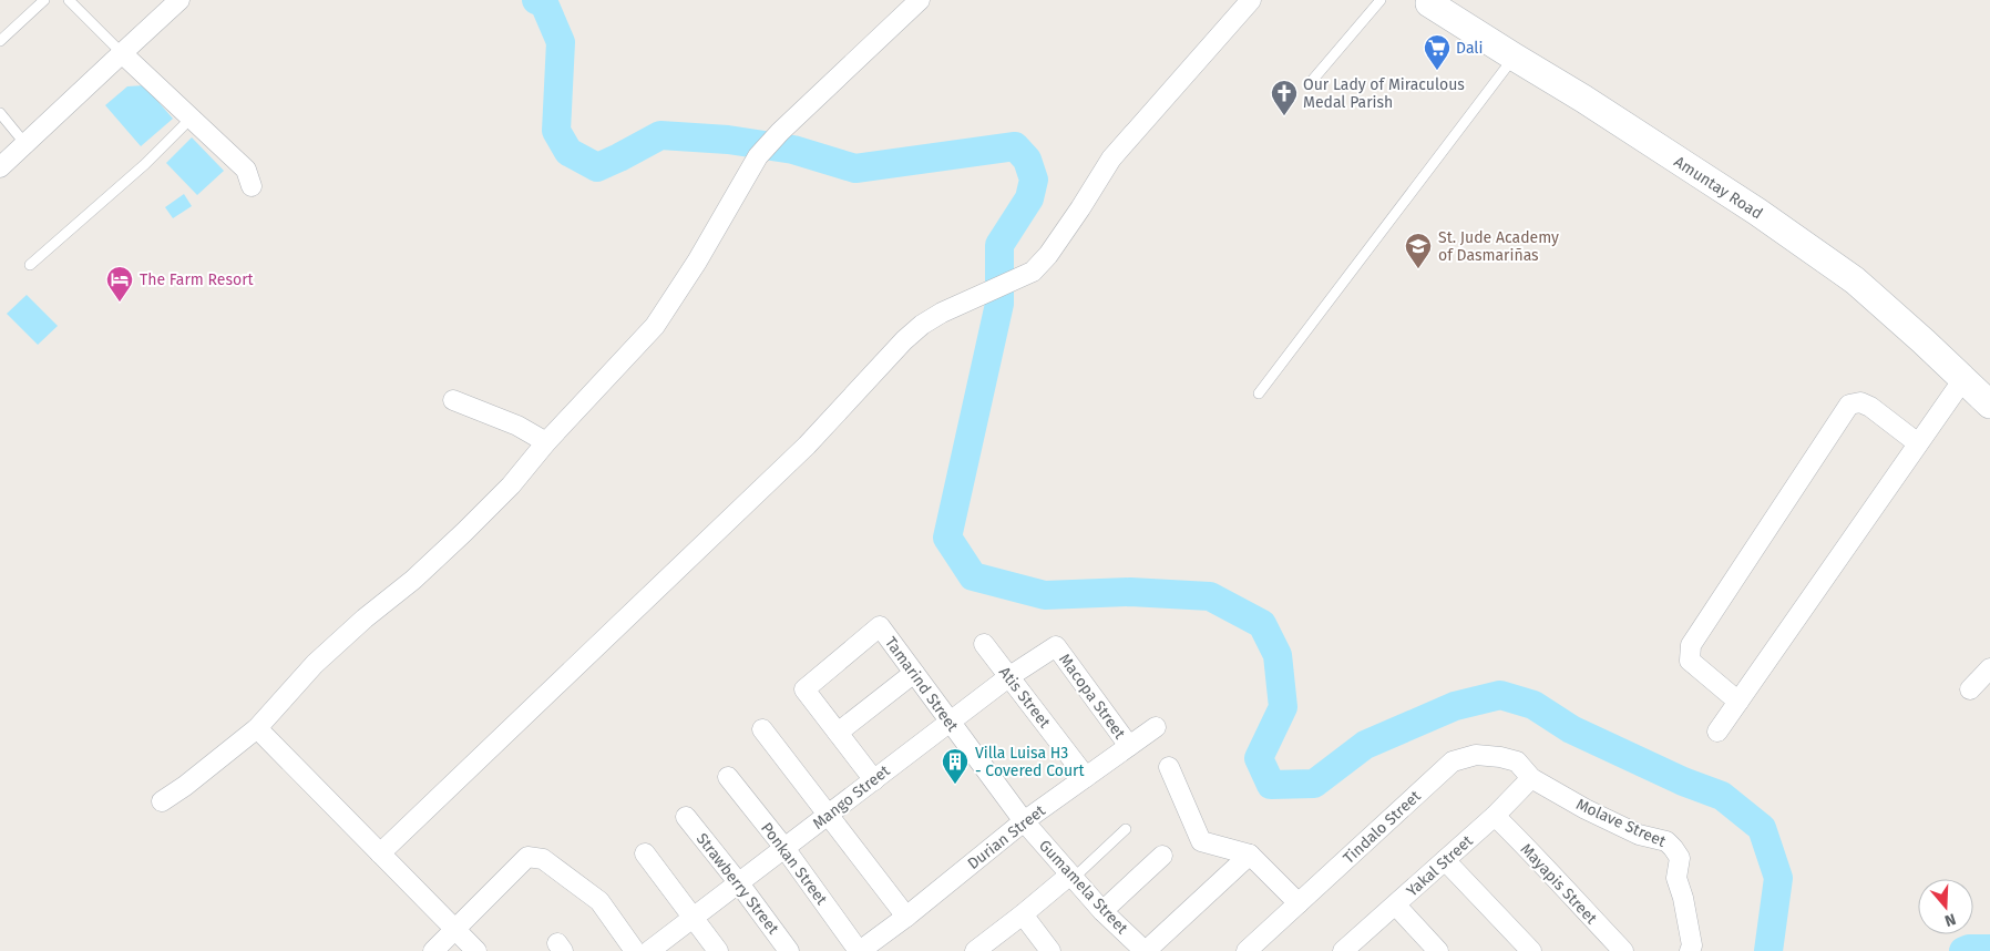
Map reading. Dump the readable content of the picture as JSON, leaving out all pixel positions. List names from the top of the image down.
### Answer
{
  "streets": {
    "street": [
      "Amuntay Road",
      "Tamarind Street",
      "Macopa Street",
      "Atis Street",
      "Mango Street",
      "Molave Street",
      "Tindalo Street",
      "Durian Street",
      "Ponkan Street",
      "Yakal Street",
      "Strawberry Street",
      "Mayapis Street",
      "Gumamela Street"
    ]
  },
  "crossings": [
    ["Tamarind Street", "Mango Street"],
    ["Tamarind Street", "Durian Street"],
    ["Tamarind Street", "Gumamela Street"],
    ["Macopa Street", "Mango Street"],
    ["Macopa Street", "Durian Street"],
    ["Atis Street", "Mango Street"],
    ["Atis Street", "Durian Street"],
    ["Mango Street", "Ponkan Street"],
    ["Mango Street", "Strawberry Street"],
    ["Molave Street", "Tindalo Street"],
    ["Molave Street", "Yakal Street"],
    ["Tindalo Street", "Yakal Street"],
    ["Durian Street", "Ponkan Street"],
    ["Durian Street", "Gumamela Street"],
    ["Yakal Street", "Mayapis Street"]
  ],
  "places": {
    "supermarket": ["Dali"],
    "church": ["Our Lady of Miraculous Medal Parish"],
    "school or university": ["St. Jude Academy of Dasmariñas"],
    "hotel": ["The Farm Resort"],
    "building": ["Villa Luisa H3 - Covered Court"]
  },
  "north": "bottom"
}
